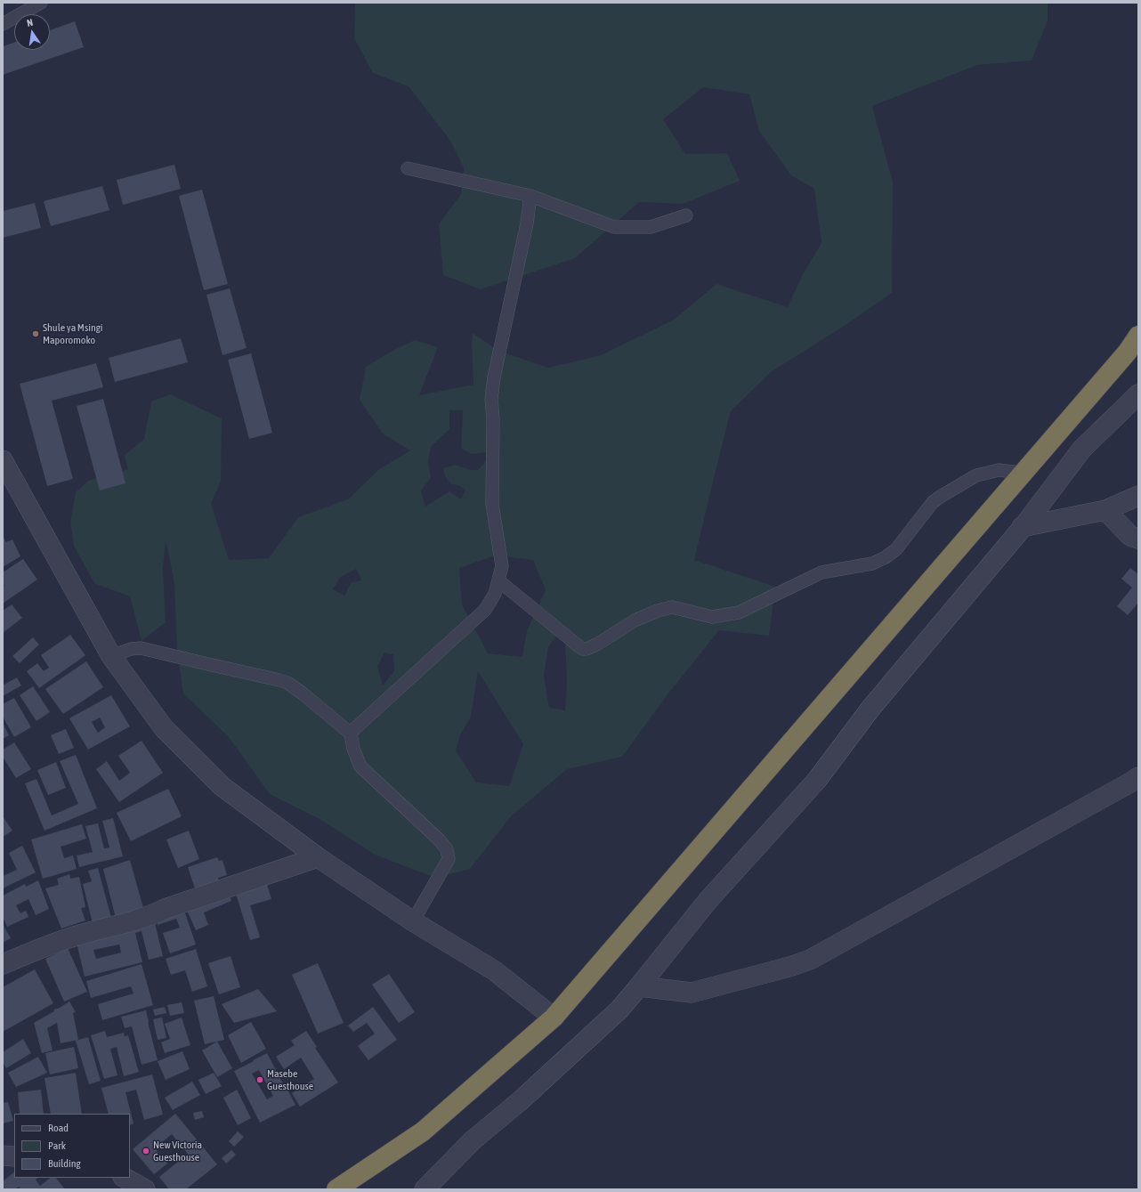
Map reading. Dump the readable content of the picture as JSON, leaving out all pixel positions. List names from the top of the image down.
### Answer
{
  "places": ["Shule ya Msingi Maporomoko", "Masebe Guesthouse", "New Victoria Guesthouse"],
  "legend": ["Road", "Park", "Building"],
  "north": "top"
}
